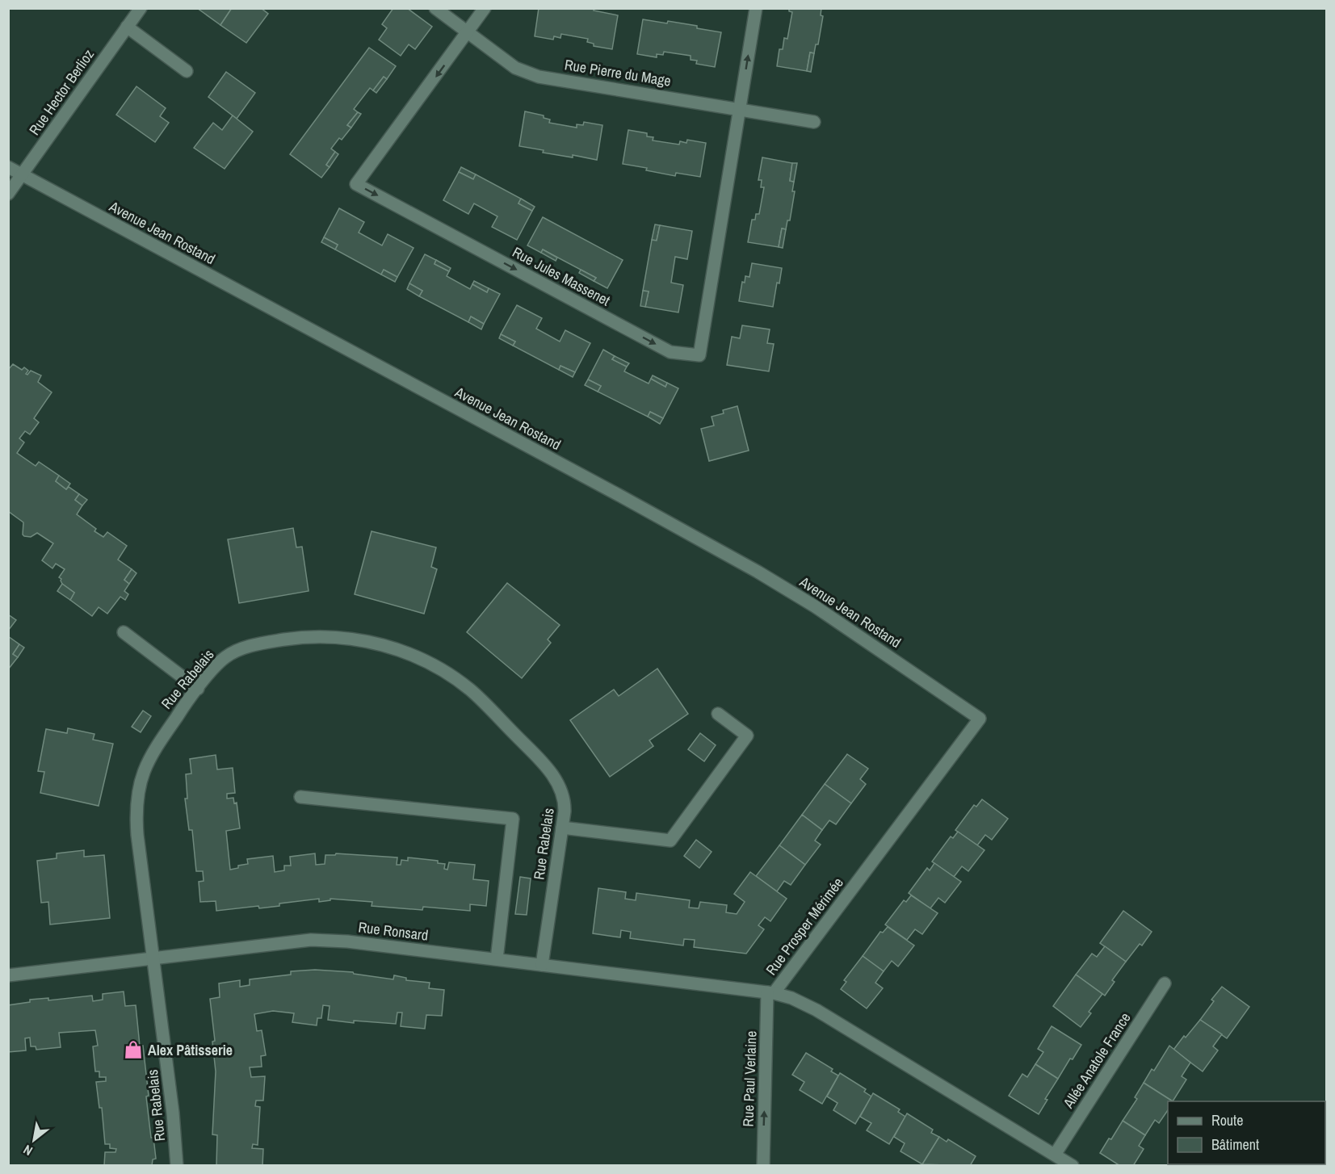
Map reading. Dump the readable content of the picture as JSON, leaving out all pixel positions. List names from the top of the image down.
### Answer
{
  "streets": {
    "street": [
      "Rue Pierre du Mage",
      "Rue Hector Berlioz",
      "Avenue Jean Rostand",
      "Rue Jules Massenet",
      "Rue Rabelais",
      "Rue Prosper Mérimée",
      "Rue Ronsard",
      "Allée Anatole France",
      "Rue Paul Verlaine"
    ]
  },
  "crossings": [
    ["Rue Pierre du Mage", "Rue Jules Massenet"],
    ["Rue Hector Berlioz", "Avenue Jean Rostand"],
    ["Avenue Jean Rostand", "Rue Prosper Mérimée"],
    ["Rue Rabelais", "Rue Ronsard"],
    ["Rue Prosper Mérimée", "Rue Ronsard"],
    ["Rue Prosper Mérimée", "Allée Anatole France"],
    ["Rue Prosper Mérimée", "Rue Paul Verlaine"],
    ["Rue Ronsard", "Rue Paul Verlaine"]
  ],
  "one_way": ["Rue Paul Verlaine"],
  "places": {
    "shop": ["Alex Pâtisserie"]
  },
  "legend": ["Route", "Bâtiment"],
  "north": "bottom left"
}
